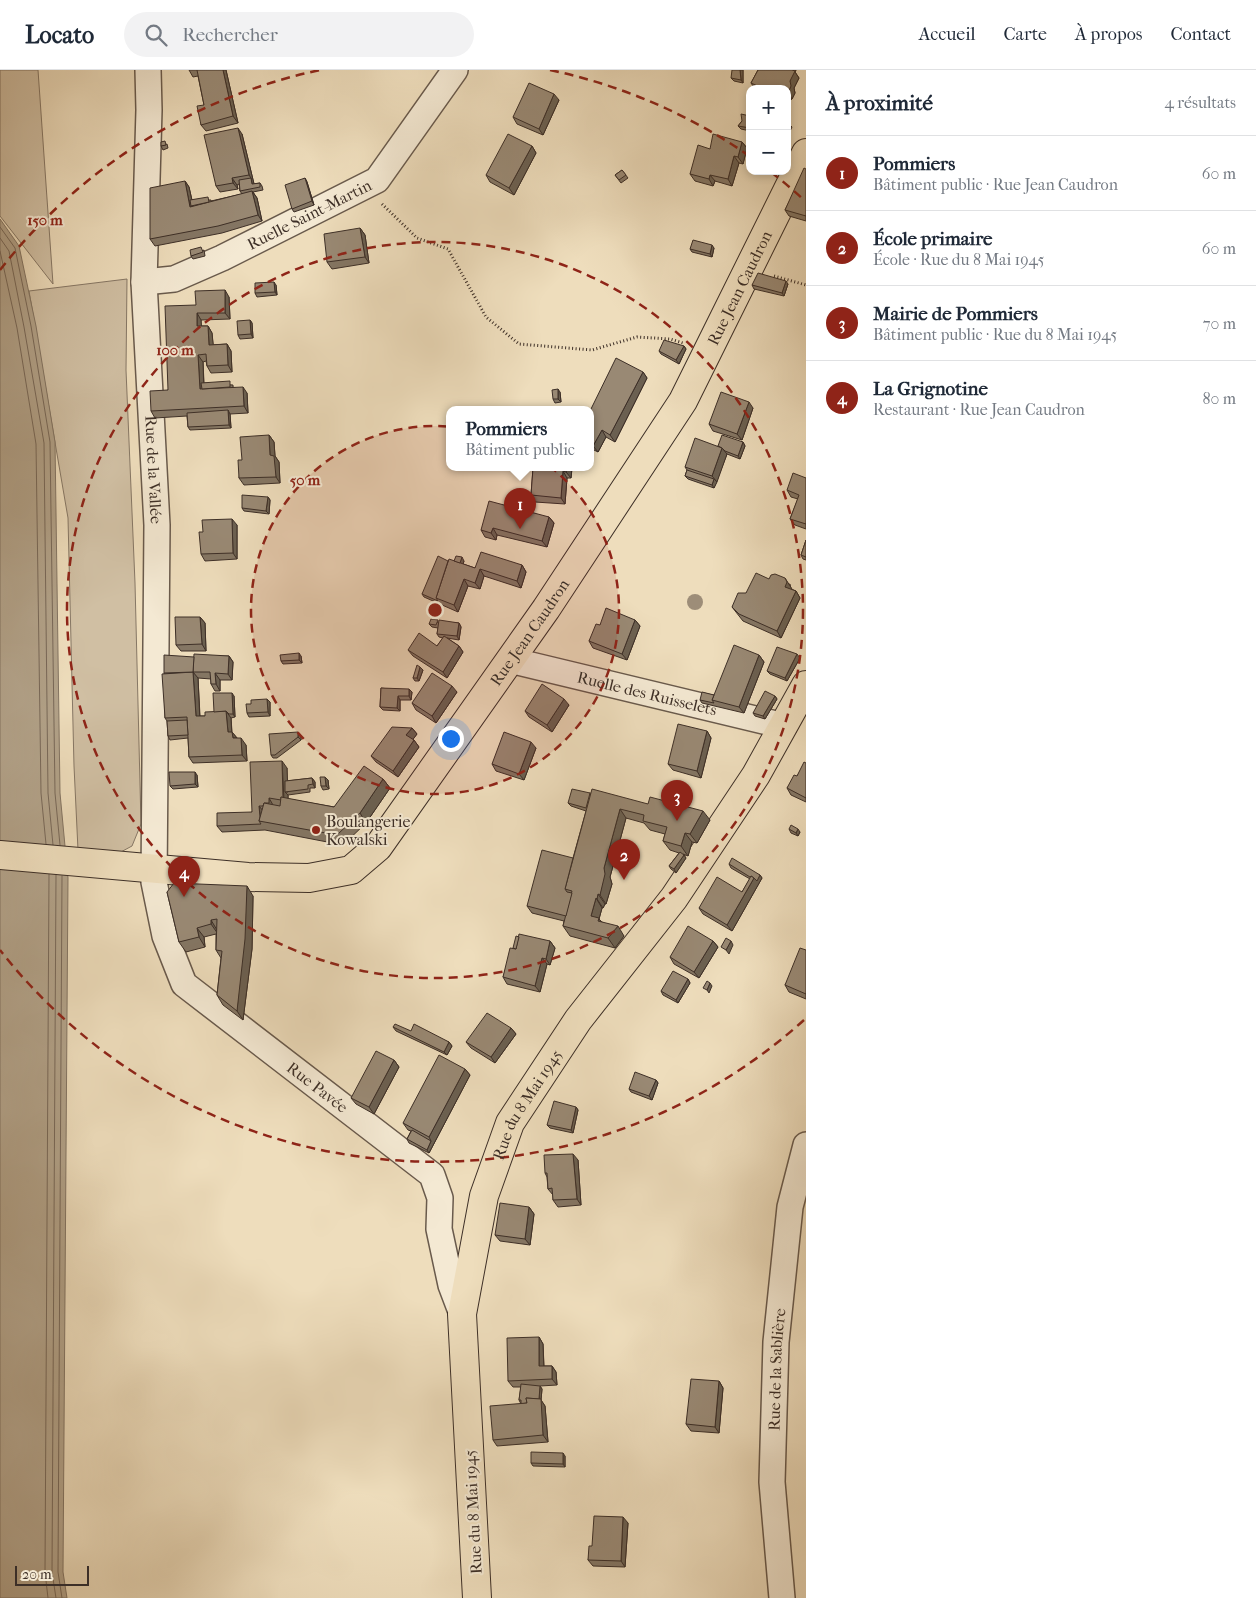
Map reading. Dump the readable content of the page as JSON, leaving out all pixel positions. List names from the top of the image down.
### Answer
{
  "streets": {
    "main road": ["Rue Jean Caudron", "Rue du 8 Mai 1945"],
    "street": [
      "Ruelle Saint-Martin",
      "Rue de la Vallée",
      "Ruelle des Ruisselets",
      "Rue Pavée",
      "Rue de la Sablière"
    ]
  },
  "crossings": [
    ["Ruelle Saint-Martin", "Rue de la Vallée"],
    ["Rue Jean Caudron", "Rue de la Vallée"],
    ["Rue Jean Caudron", "Ruelle des Ruisselets"],
    ["Rue Jean Caudron", "Rue Pavée"],
    ["Rue de la Vallée", "Rue Pavée"],
    ["Ruelle des Ruisselets", "Rue du 8 Mai 1945"],
    ["Rue Pavée", "Rue du 8 Mai 1945"]
  ],
  "places": ["Boulangerie Kowalski"],
  "scale_bar": "20 m",
  "page": {
    "header": "Locato",
    "search": "Rechercher",
    "nav": [
      "Accueil",
      "Carte",
      "À propos",
      "Contact"
    ],
    "heading": ["À proximité", "4 résultats"],
    "map_buttons": ["+", "−"],
    "list": [
      {
        "mark": "1",
        "name": "Pommiers",
        "note": "Bâtiment public · Rue Jean Caudron",
        "value": "60 m"
      },
      {
        "mark": "2",
        "name": "École primaire",
        "note": "École · Rue du 8 Mai 1945",
        "value": "60 m"
      },
      {
        "mark": "3",
        "name": "Mairie de Pommiers",
        "note": "Bâtiment public · Rue du 8 Mai 1945",
        "value": "70 m"
      },
      {
        "mark": "4",
        "name": "La Grignotine",
        "note": "Restaurant · Rue Jean Caudron",
        "value": "80 m"
      }
    ],
    "popup": ["Pommiers", "Bâtiment public"],
    "pins": [
      "1",
      "3",
      "2",
      "4"
    ],
    "scale": "20 m"
  },
  "rings": ["150 m", "100 m", "50 m"]
}
